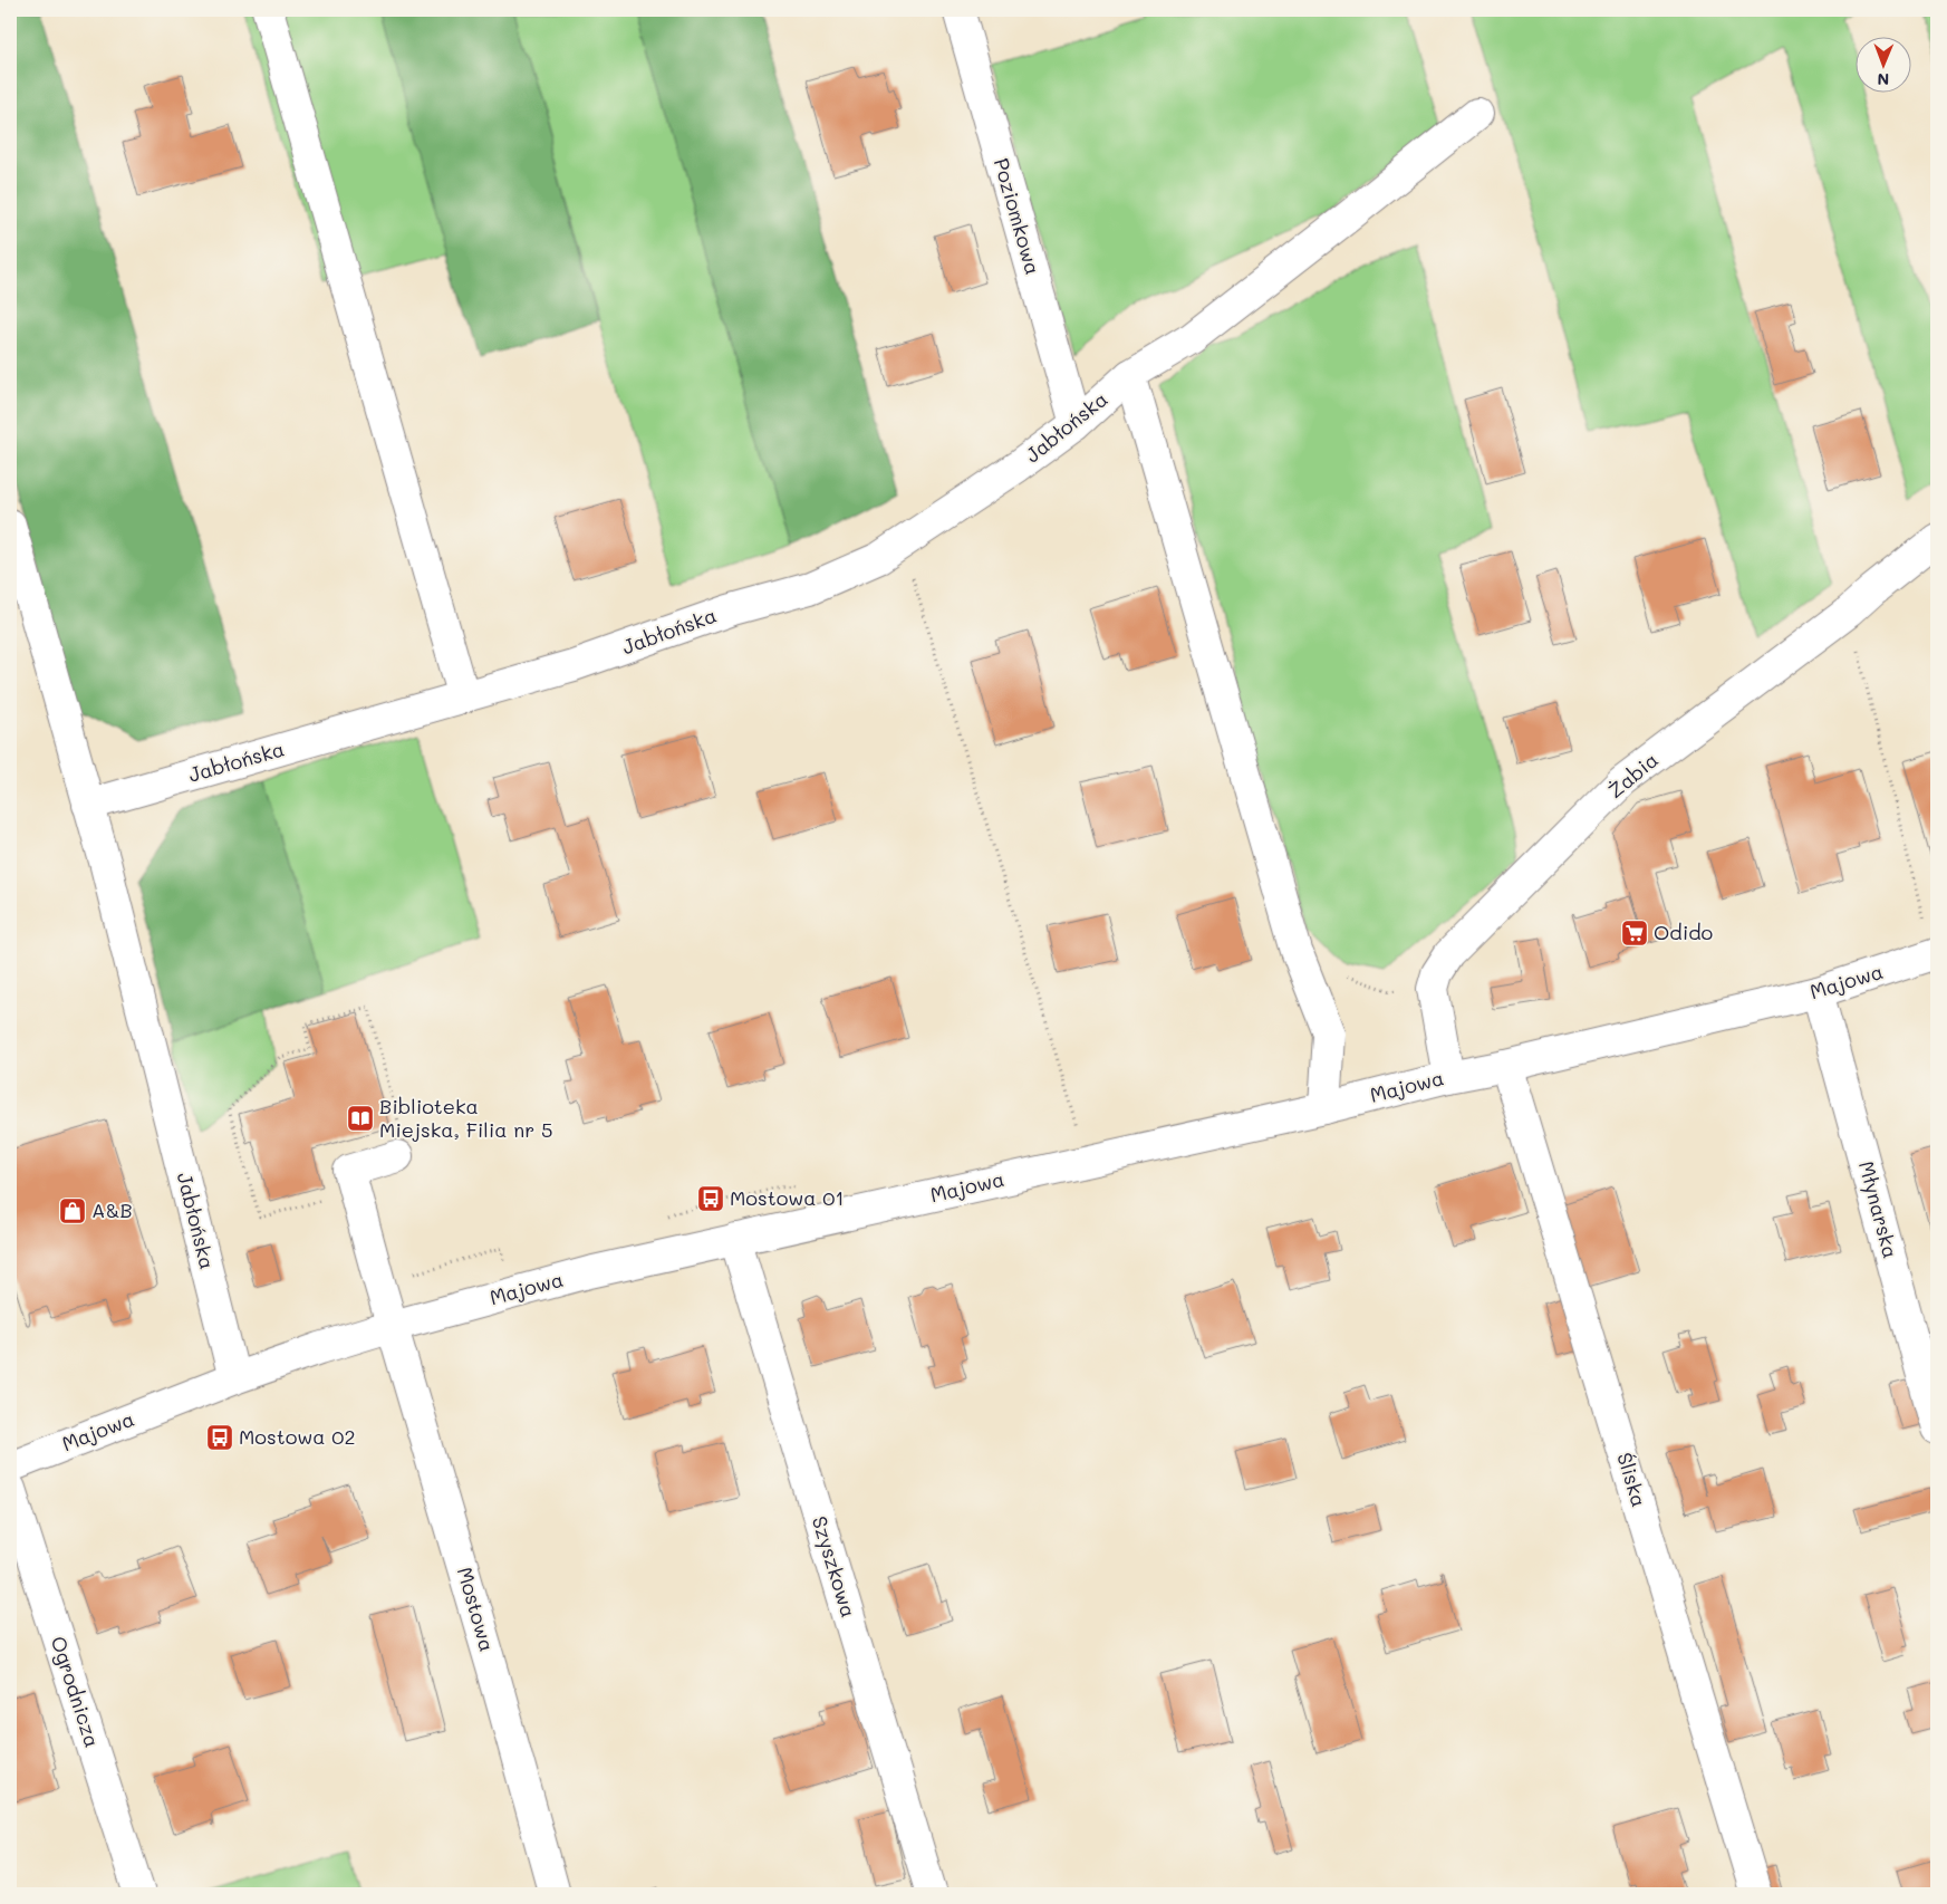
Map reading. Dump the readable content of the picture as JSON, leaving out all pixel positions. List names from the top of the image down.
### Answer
{
  "streets": {
    "street": [
      "Poziomkowa",
      "Jabłońska",
      "Żabia",
      "Majowa",
      "Młynarska",
      "Śliska",
      "Szyszkowa",
      "Mostowa",
      "Ogrodnicza"
    ]
  },
  "crossings": [
    ["Poziomkowa", "Jabłońska"],
    ["Jabłońska", "Majowa"],
    ["Majowa", "Młynarska"],
    ["Majowa", "Śliska"],
    ["Majowa", "Szyszkowa"],
    ["Majowa", "Mostowa"]
  ],
  "places": {
    "supermarket": ["Odido"],
    "library": ["Biblioteka Miejska, Filia nr 5"],
    "bus stop": ["Mostowa 01", "Mostowa 02"],
    "shop": ["A&B"]
  },
  "north": "bottom"
}
